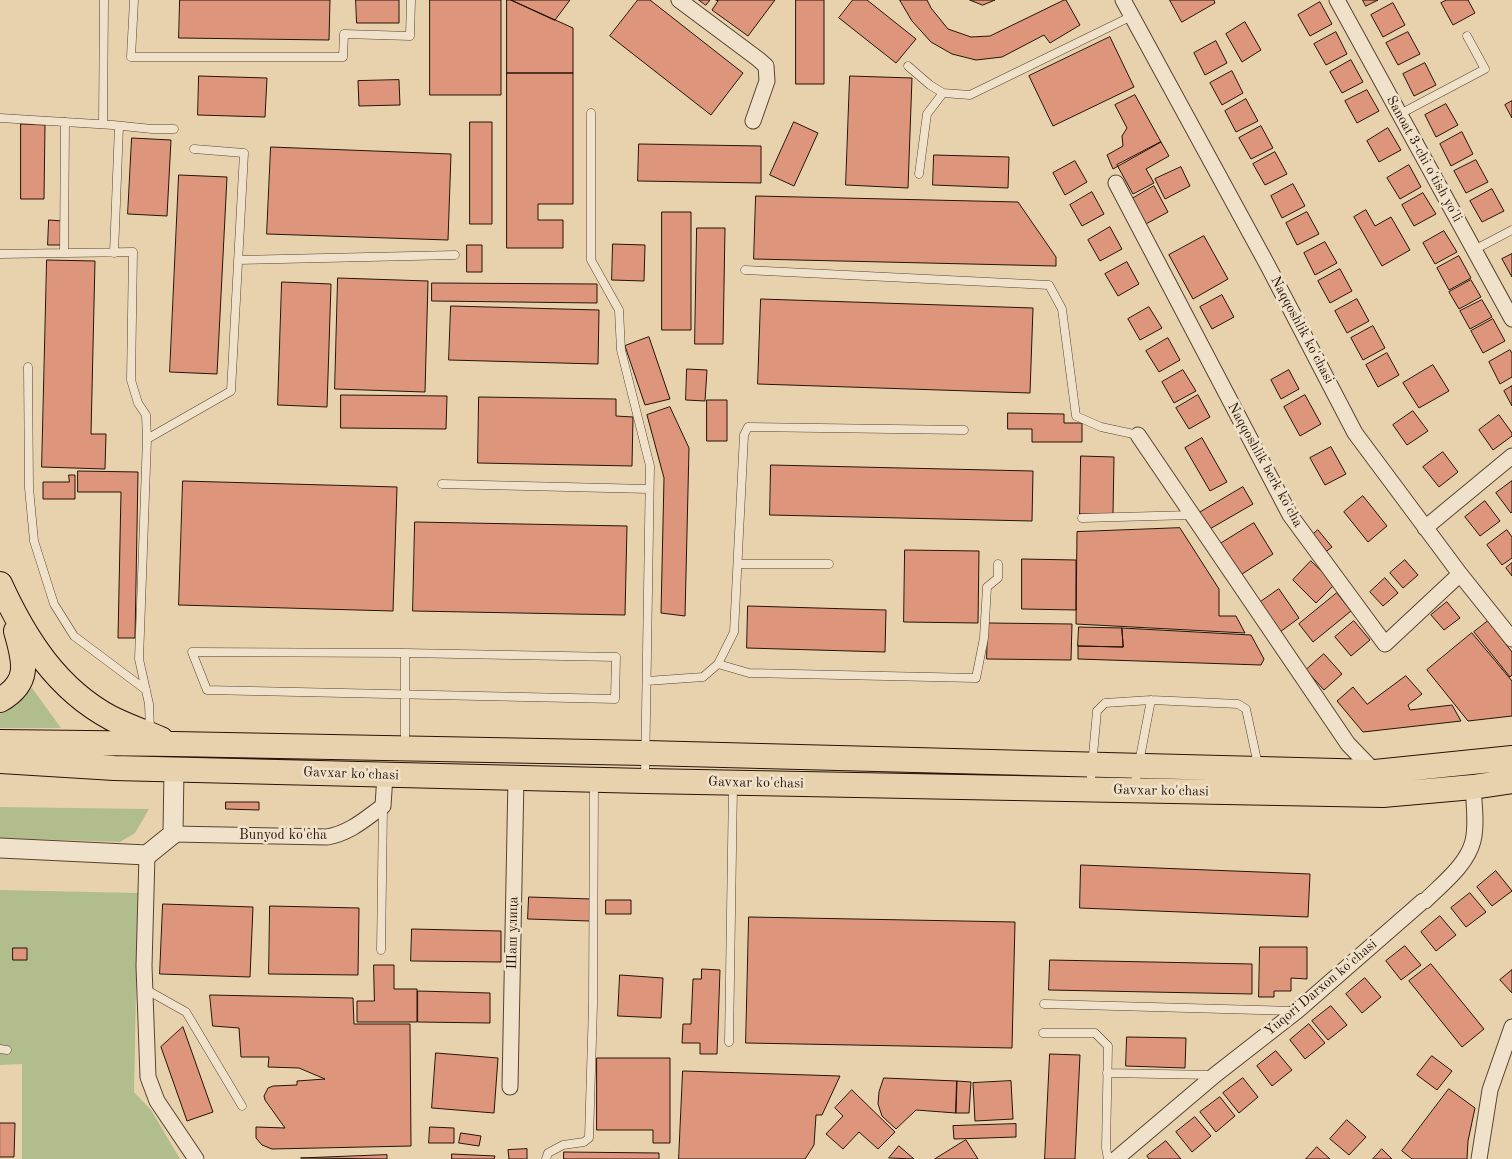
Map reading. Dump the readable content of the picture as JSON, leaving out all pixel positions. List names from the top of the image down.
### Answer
{
  "streets": {
    "main road": ["Gavxar ko'chasi"],
    "street": [
      "Sanoat 3-chi o'tish yo'li",
      "Naqqoshlik ko'chasi",
      "Naqqoshlik berk ko'cha",
      "Bunyod ko'cha",
      "Шаш улица",
      "Yuqori Darxon ko'chasi"
    ]
  },
  "crossings": [
    ["Naqqoshlik ko'chasi", "Naqqoshlik berk ko'cha"],
    ["Gavxar ko'chasi", "Шаш улица"],
    ["Gavxar ko'chasi", "Yuqori Darxon ko'chasi"]
  ]
}
